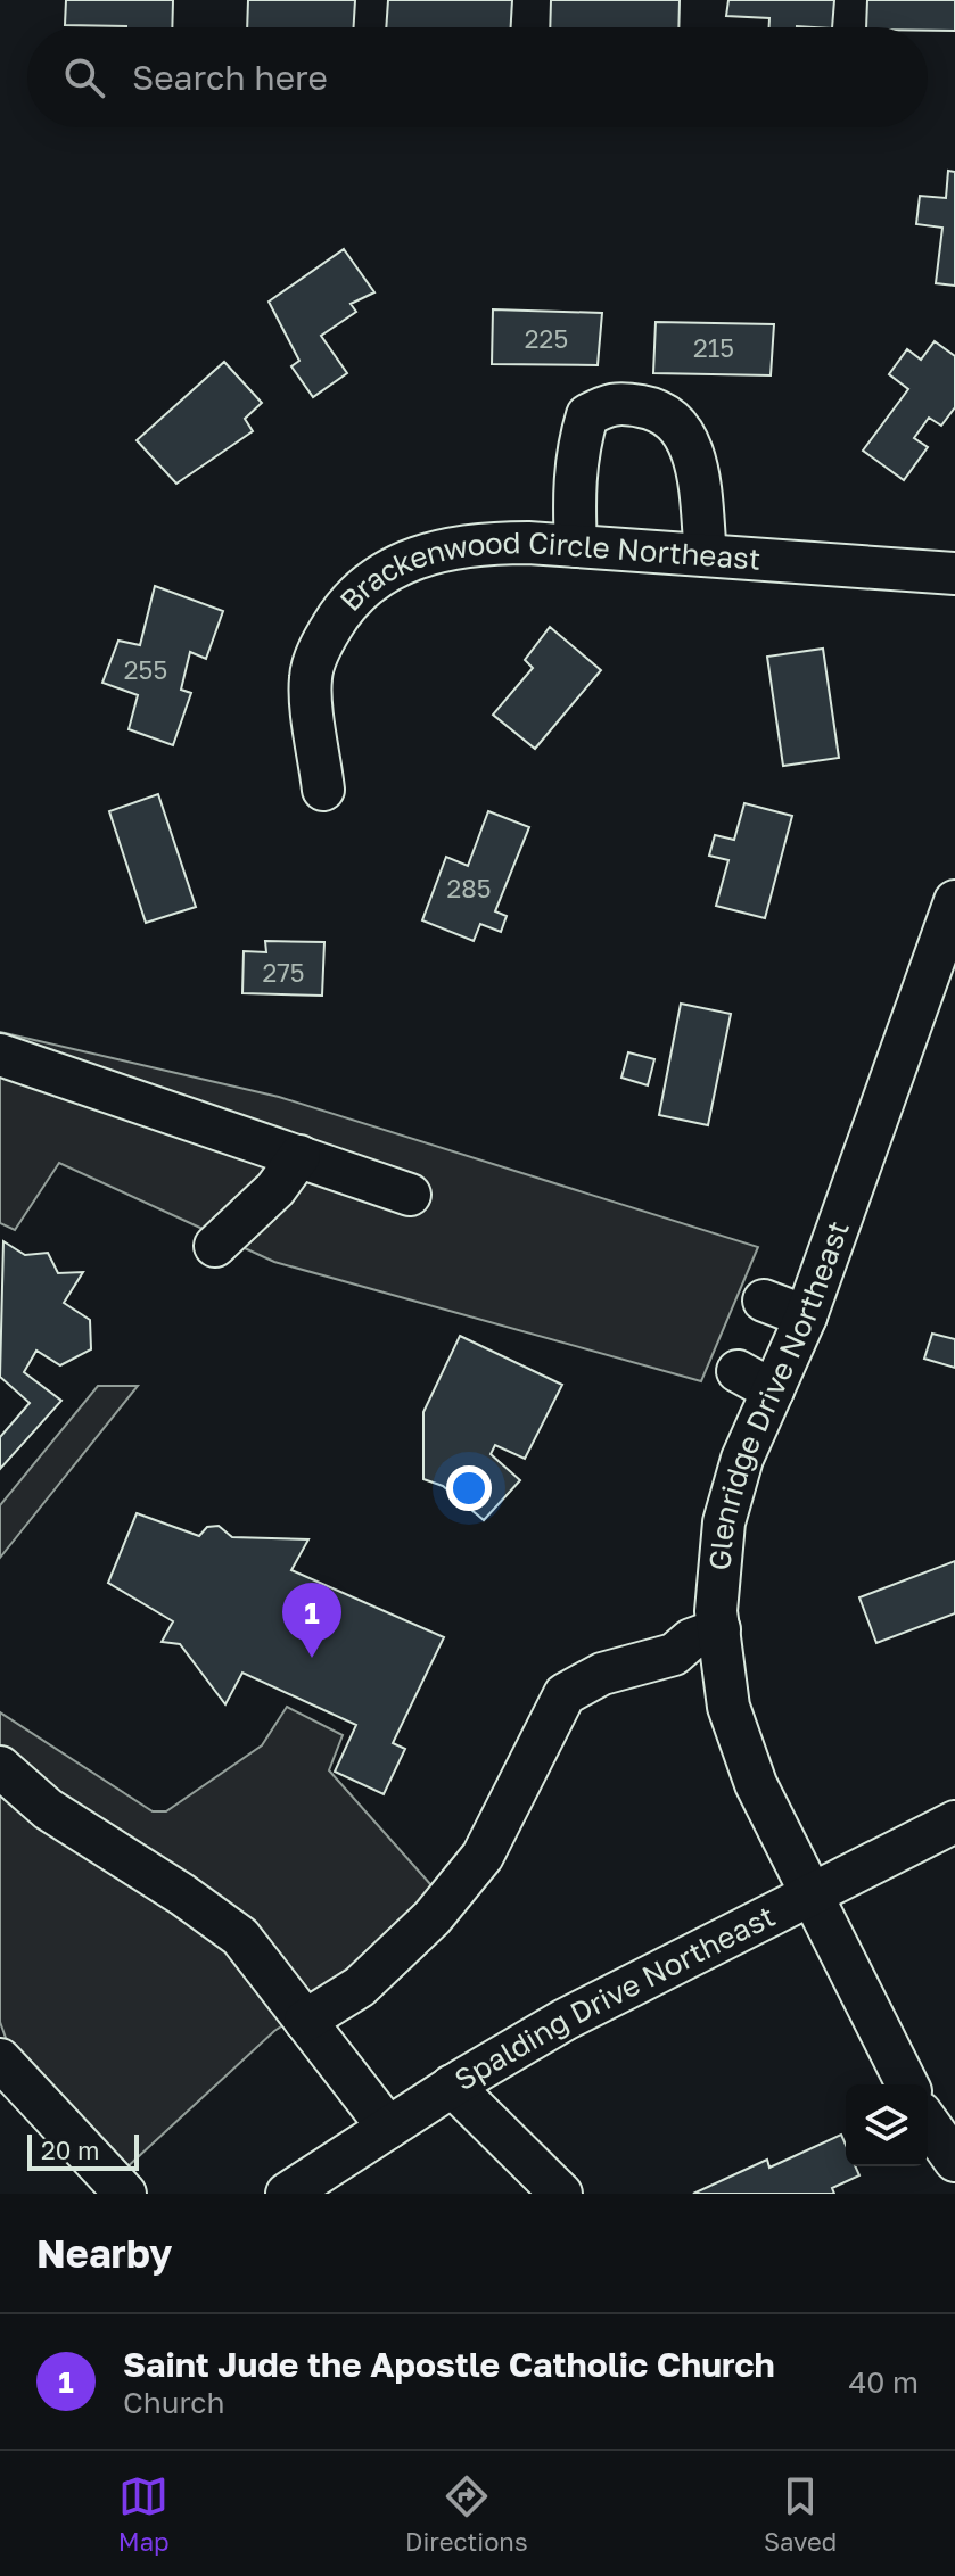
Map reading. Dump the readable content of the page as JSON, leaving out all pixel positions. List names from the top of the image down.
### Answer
{
  "streets": {
    "street": ["Brackenwood Circle Northeast", "Glenridge Drive Northeast", "Spalding Drive Northeast"]
  },
  "crossings": [
    ["Glenridge Drive Northeast", "Spalding Drive Northeast"]
  ],
  "house_numbers": [
    "225",
    "215",
    "255",
    "285",
    "275"
  ],
  "scale_bar": "20 m",
  "page": {
    "search": "Search here",
    "pins": "1",
    "scale": "20 m",
    "heading": "Nearby",
    "list": [
      {
        "mark": "1",
        "name": "Saint Jude the Apostle Catholic Church",
        "note": "Church",
        "value": "40 m"
      }
    ],
    "nav": ["Map", "Directions", "Saved"]
  }
}
